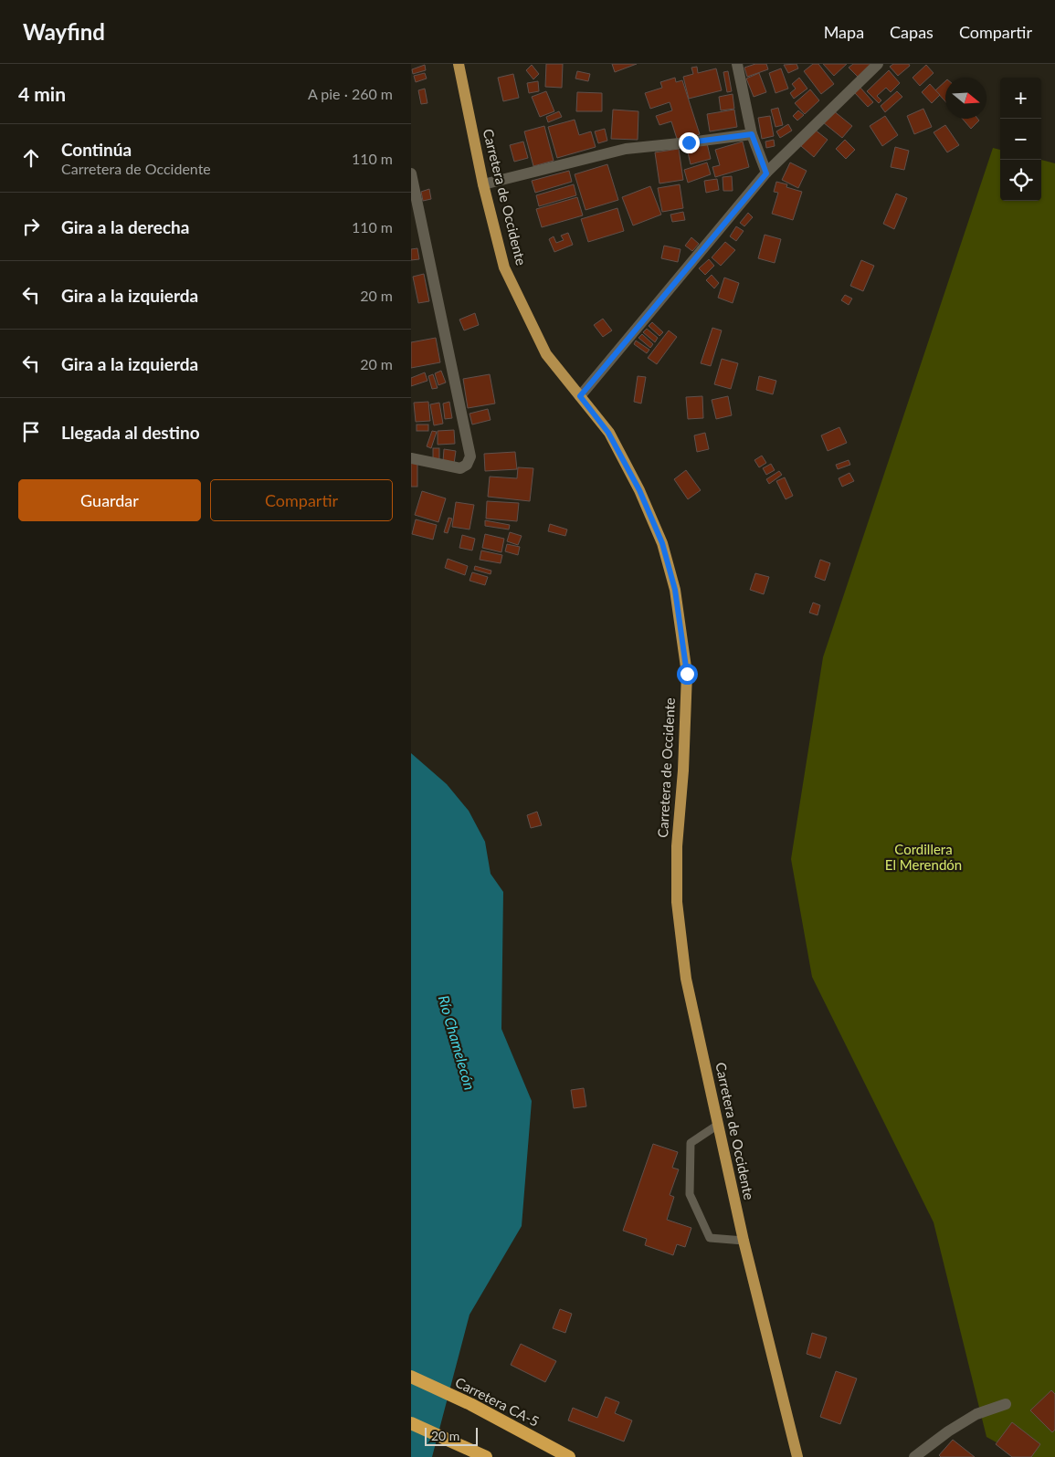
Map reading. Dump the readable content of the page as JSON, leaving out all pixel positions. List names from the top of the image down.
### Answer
{
  "streets": {
    "highway": ["Carretera CA-5"],
    "main road": ["Carretera de Occidente"]
  },
  "water": ["Río Chamelecón"],
  "parks": ["Cordillera El Merendón"],
  "scale_bar": "20 m",
  "north": "right",
  "page": {
    "header": "Wayfind",
    "nav": ["Mapa", "Capas", "Compartir"],
    "heading": ["4 min", "A pie · 260 m"],
    "map_buttons": ["+", "−"],
    "list": [
      ["Continúa", "Carretera de Occidente", "110 m"],
      ["Gira a la derecha", "110 m"],
      ["Gira a la izquierda", "20 m"],
      ["Gira a la izquierda", "20 m"],
      "Llegada al destino"
    ],
    "buttons": ["Guardar", "Compartir"],
    "scale": "20 m"
  }
}
